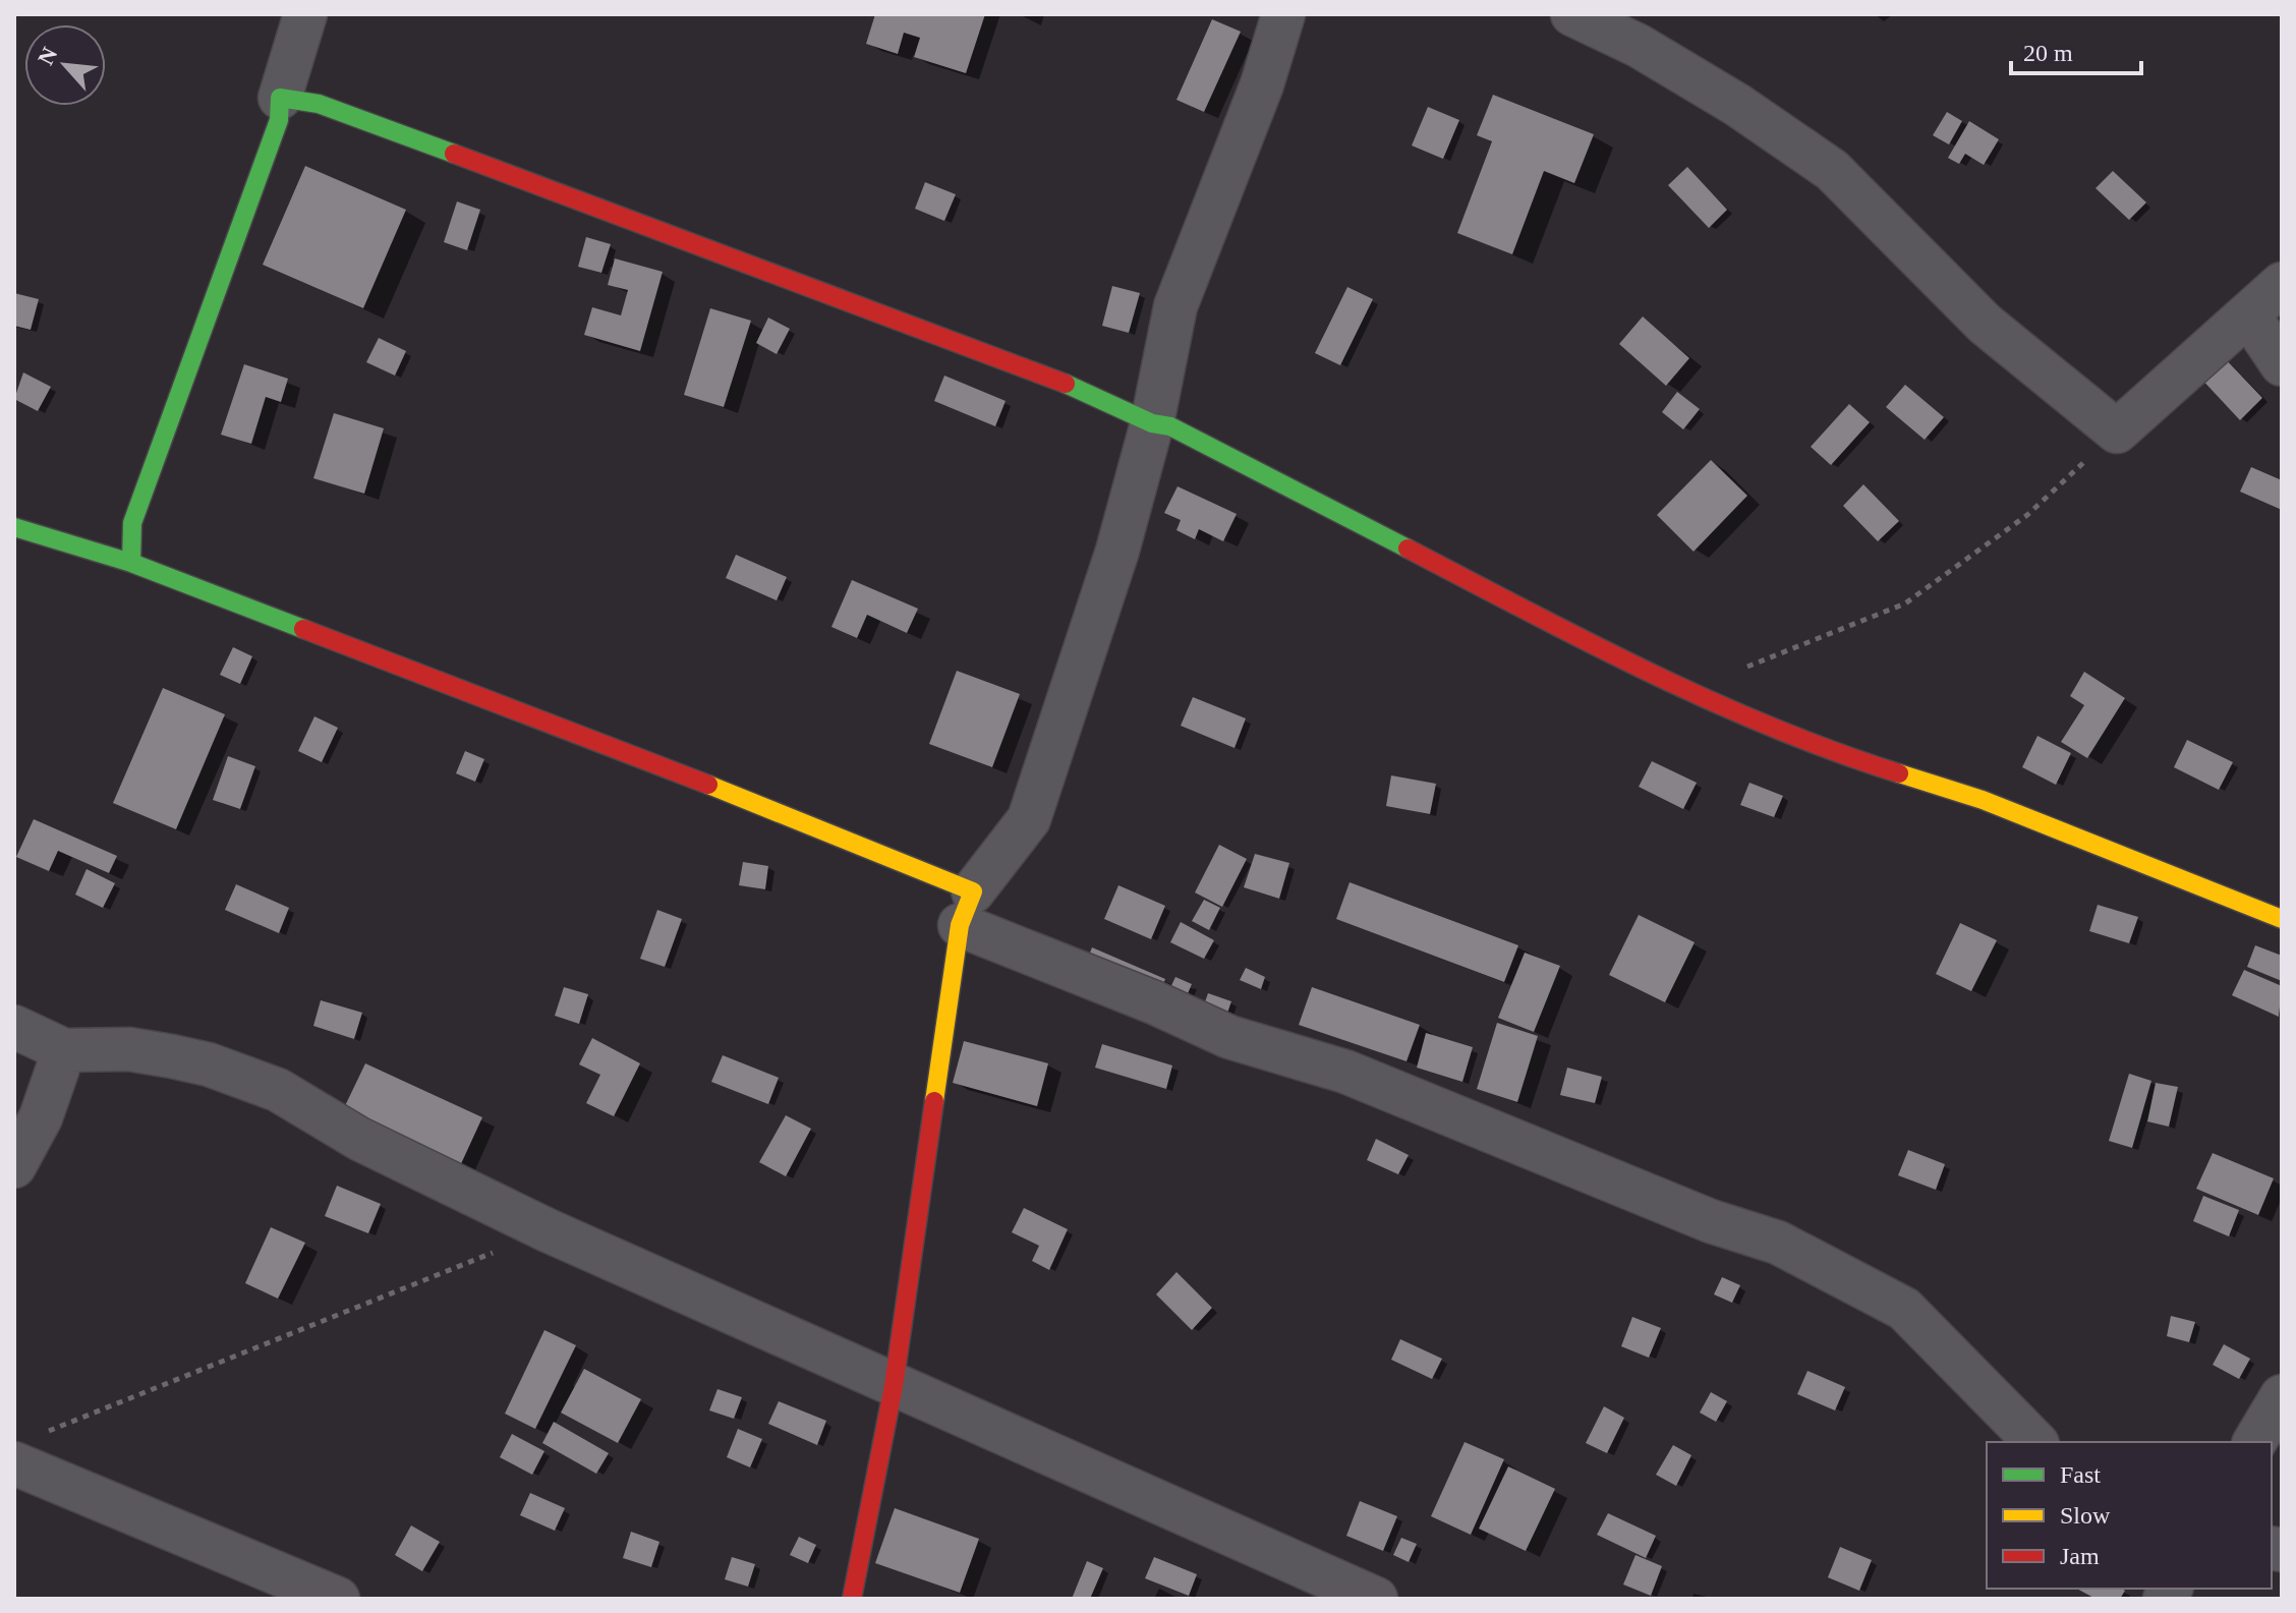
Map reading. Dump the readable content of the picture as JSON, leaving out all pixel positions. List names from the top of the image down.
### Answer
{
  "legend": ["Fast", "Slow", "Jam"],
  "scale_bar": "20 m",
  "north": "top left"
}
